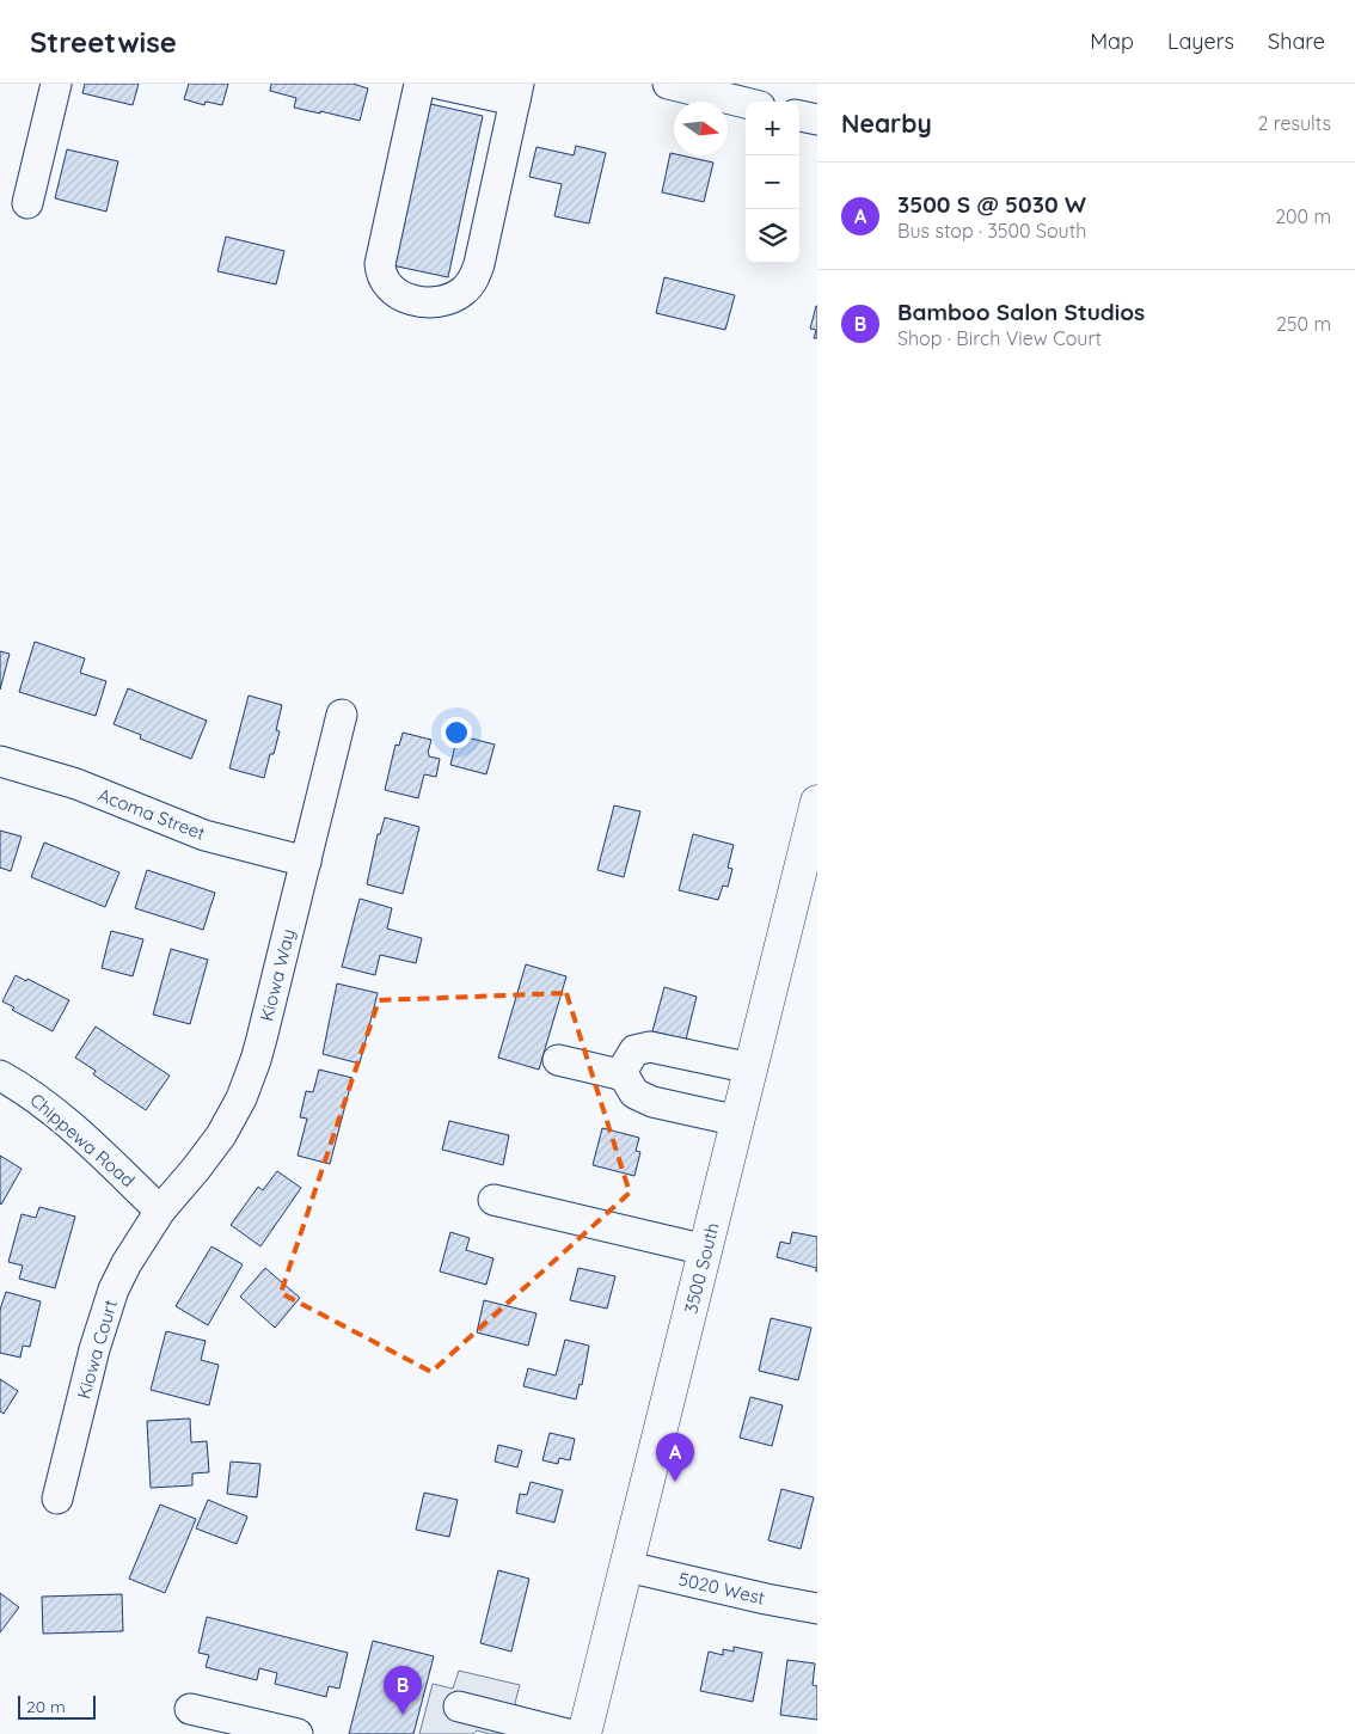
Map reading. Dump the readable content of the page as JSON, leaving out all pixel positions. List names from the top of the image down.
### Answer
{
  "streets": {
    "main road": ["3500 South"],
    "street": [
      "Acoma Street",
      "Kiowa Way",
      "Chippewa Road",
      "Kiowa Court",
      "5020 West"
    ]
  },
  "crossings": [
    ["Acoma Street", "Kiowa Way"],
    ["Kiowa Way", "Chippewa Road"],
    ["Kiowa Way", "Kiowa Court"],
    ["Chippewa Road", "Kiowa Court"],
    ["3500 South", "5020 West"]
  ],
  "scale_bar": "20 m",
  "north": "right",
  "page": {
    "header": "Streetwise",
    "nav": ["Map", "Layers", "Share"],
    "heading": ["Nearby", "2 results"],
    "map_buttons": ["+", "−"],
    "list": [
      {
        "mark": "A",
        "name": "3500 S @ 5030 W",
        "note": "Bus stop · 3500 South",
        "value": "200 m"
      },
      {
        "mark": "B",
        "name": "Bamboo Salon Studios",
        "note": "Shop · Birch View Court",
        "value": "250 m"
      }
    ],
    "pins": ["A", "B"],
    "scale": "20 m"
  }
}
